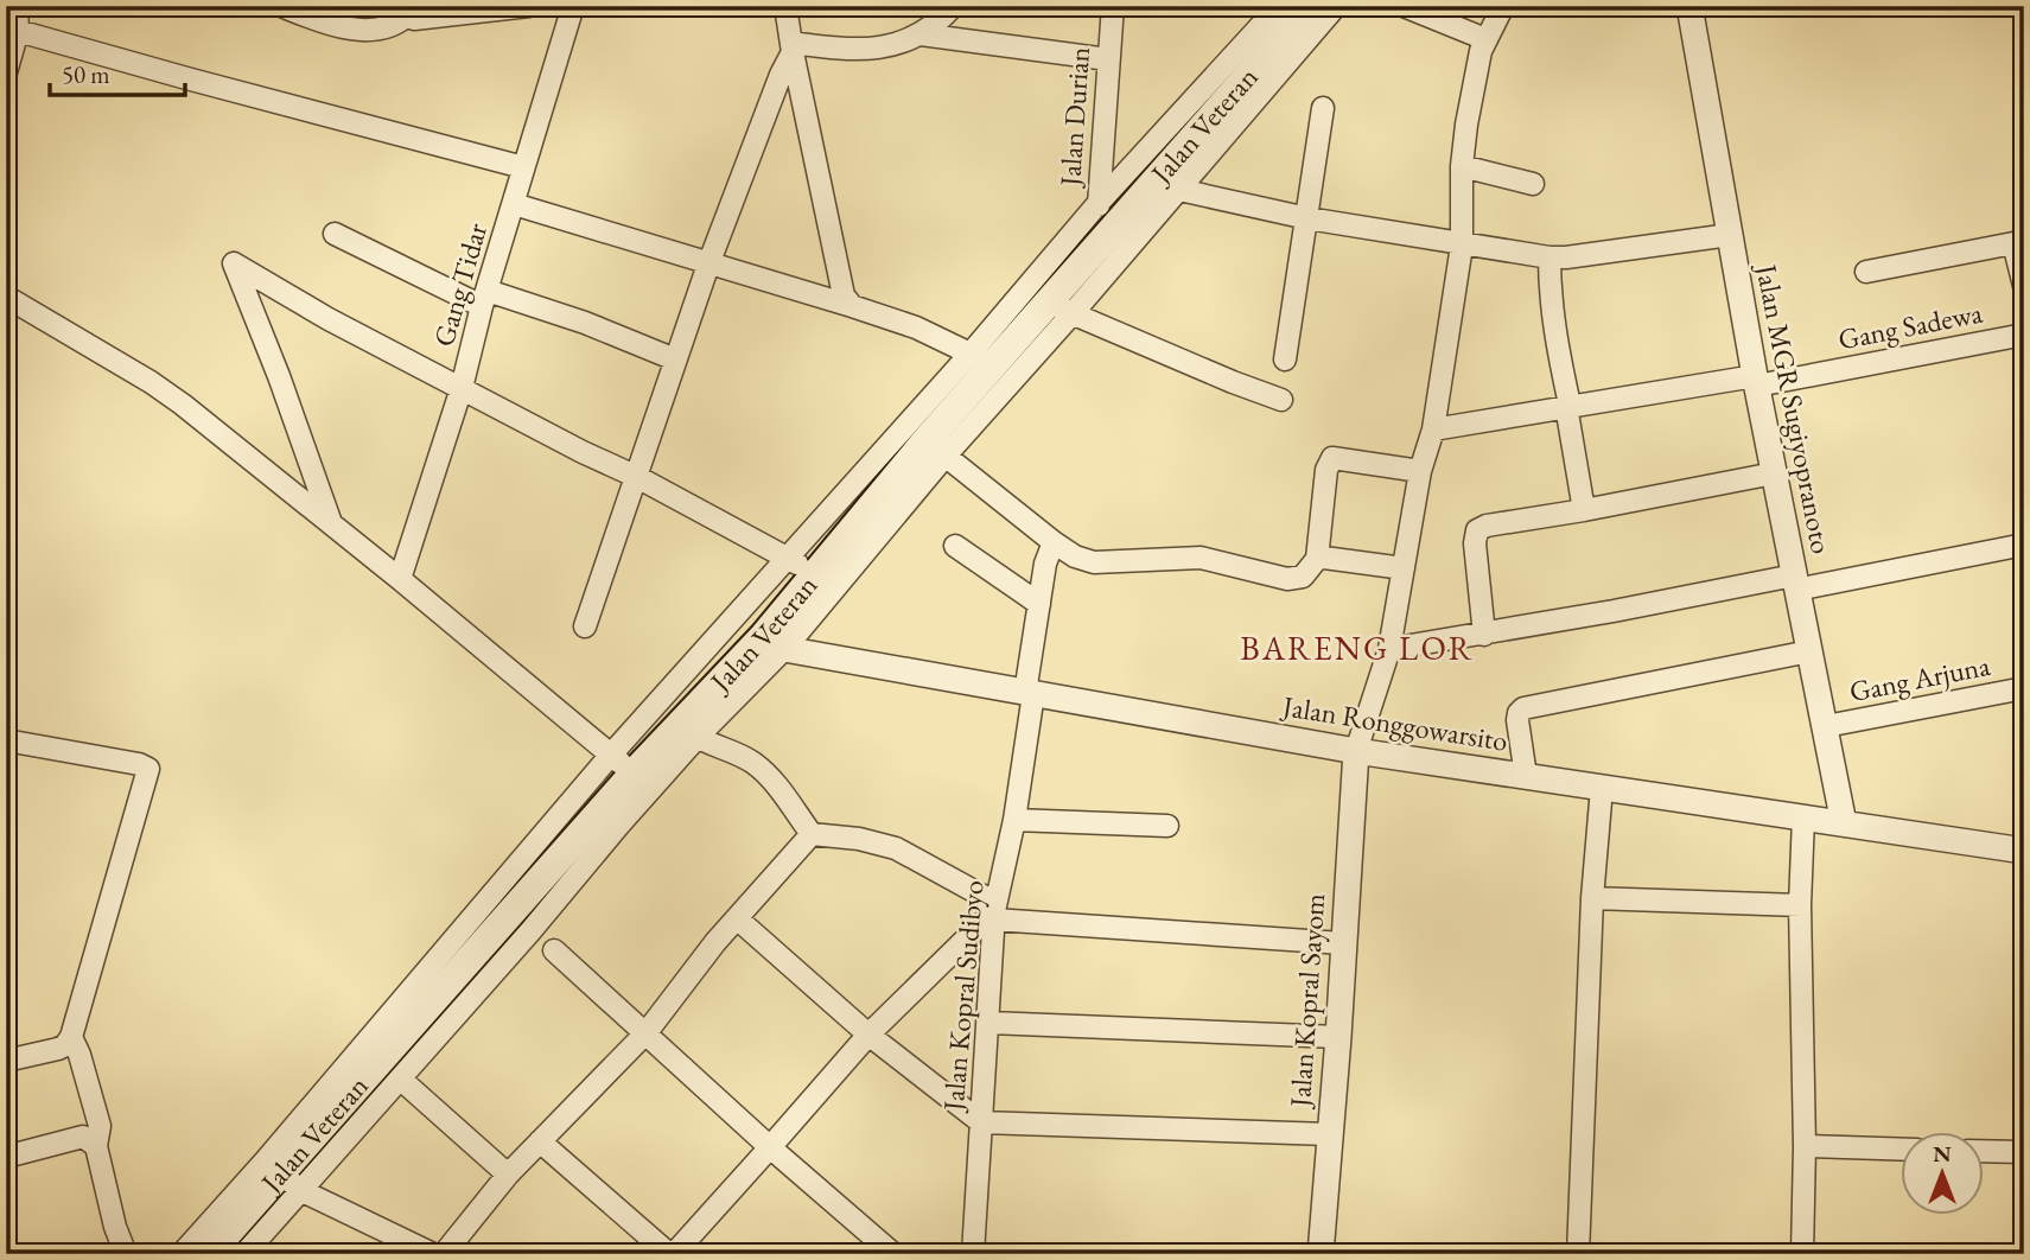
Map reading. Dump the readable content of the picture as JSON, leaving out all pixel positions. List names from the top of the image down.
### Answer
{
  "streets": {
    "main road": ["Jalan Veteran"],
    "street": [
      "Jalan Durian",
      "Gang Tidar",
      "Gang Sadewa",
      "Jalan MGR Sugiyopranoto",
      "Gang Arjuna",
      "Jalan Ronggowarsito",
      "Jalan Kopral Sudibyo",
      "Jalan Kopral Sayom"
    ]
  },
  "crossings": [
    ["Jalan Durian", "Jalan Veteran"],
    ["Jalan Veteran", "Jalan Ronggowarsito"],
    ["Gang Sadewa", "Jalan MGR Sugiyopranoto"],
    ["Jalan MGR Sugiyopranoto", "Gang Arjuna"],
    ["Jalan MGR Sugiyopranoto", "Jalan Ronggowarsito"],
    ["Jalan Ronggowarsito", "Jalan Kopral Sudibyo"],
    ["Jalan Ronggowarsito", "Jalan Kopral Sayom"]
  ],
  "districts": ["BARENG LOR"],
  "scale_bar": "50 m",
  "north": "top"
}
